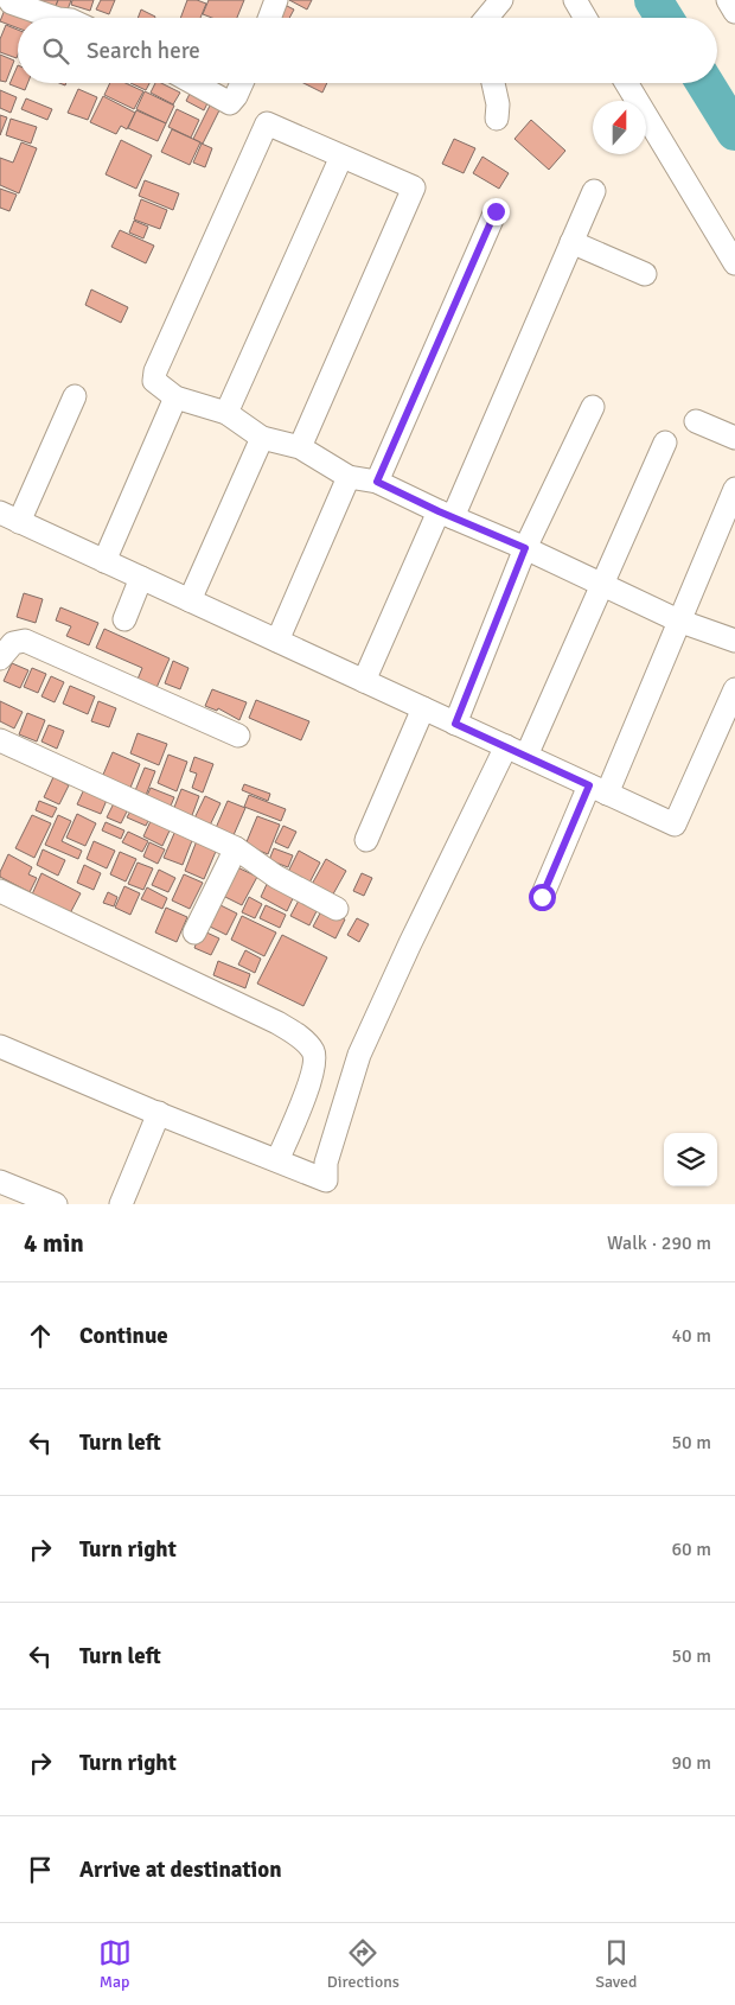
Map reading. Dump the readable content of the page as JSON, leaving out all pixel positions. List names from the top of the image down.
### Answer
{
  "north": "top",
  "page": {
    "search": "Search here",
    "heading": ["4 min", "Walk · 290 m"],
    "list": [
      ["Continue", "40 m"],
      ["Turn left", "50 m"],
      ["Turn right", "60 m"],
      ["Turn left", "50 m"],
      ["Turn right", "90 m"],
      "Arrive at destination"
    ],
    "nav": ["Map", "Directions", "Saved"]
  }
}
